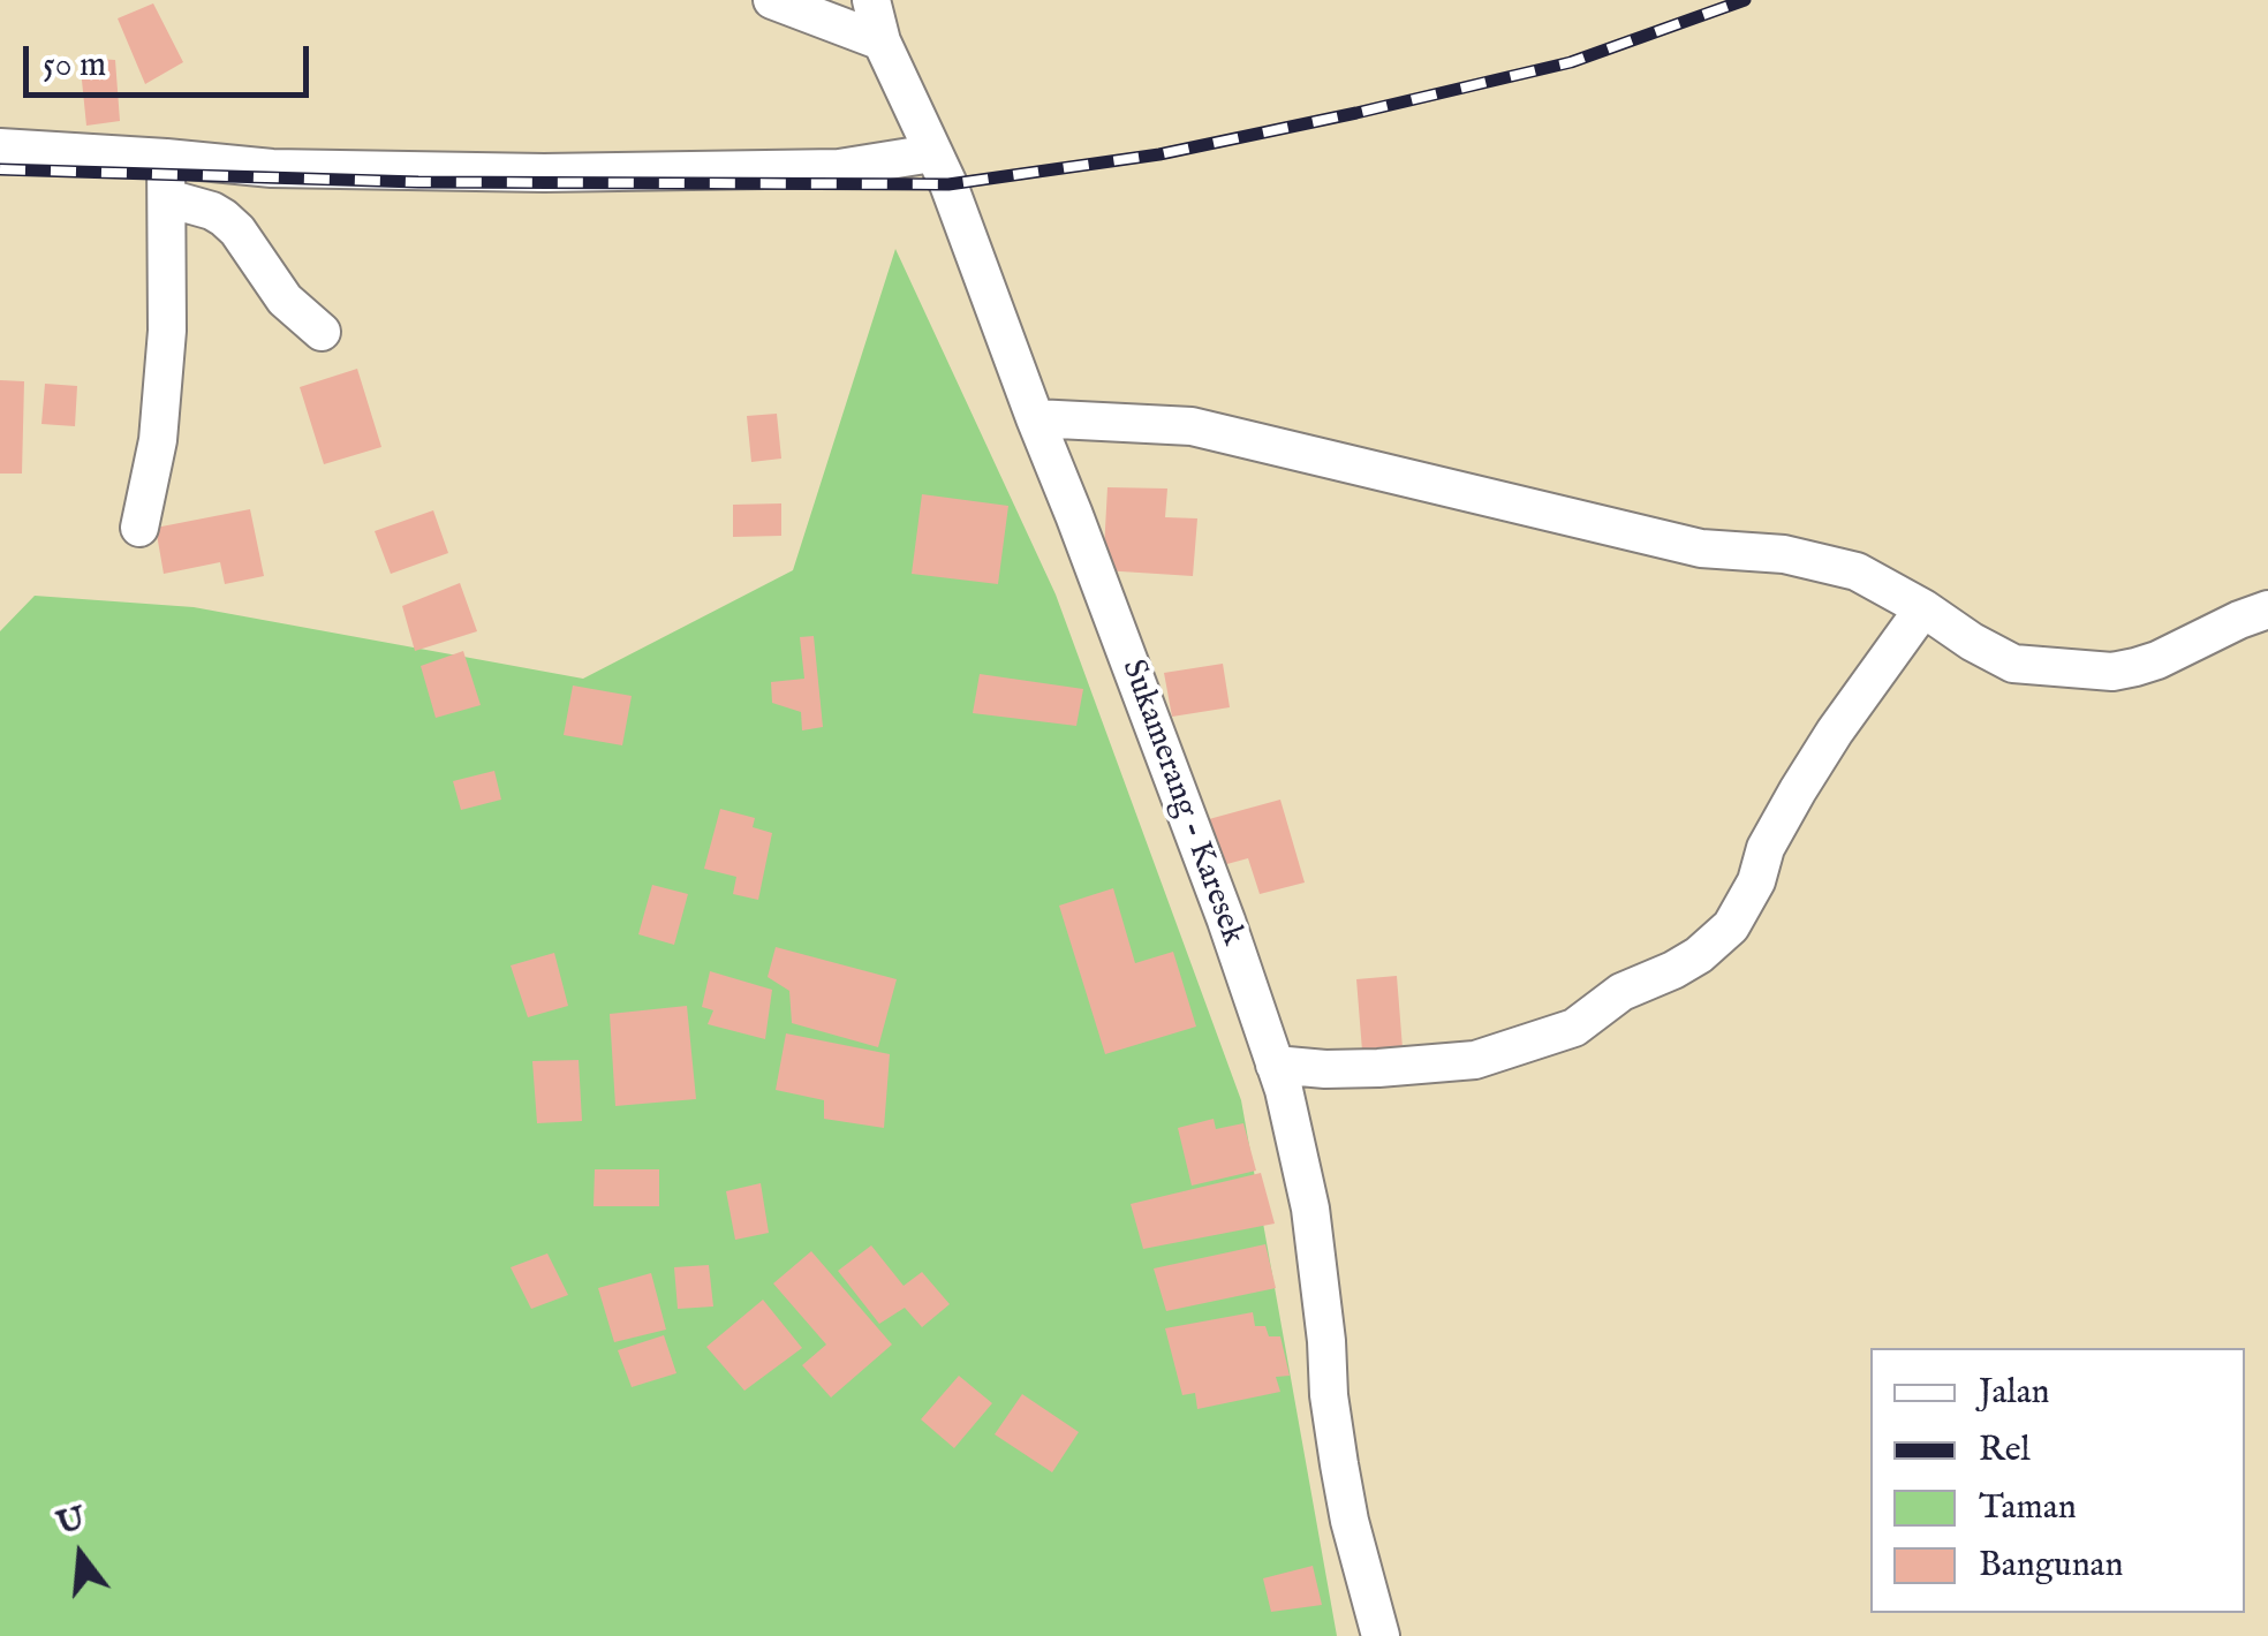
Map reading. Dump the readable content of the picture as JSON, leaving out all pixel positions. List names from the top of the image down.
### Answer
{
  "streets": {
    "street": ["Sukamerang - Karesek"]
  },
  "legend": [
    "Jalan",
    "Rel",
    "Taman",
    "Bangunan"
  ],
  "scale_bar": "50 m",
  "north": "top"
}
